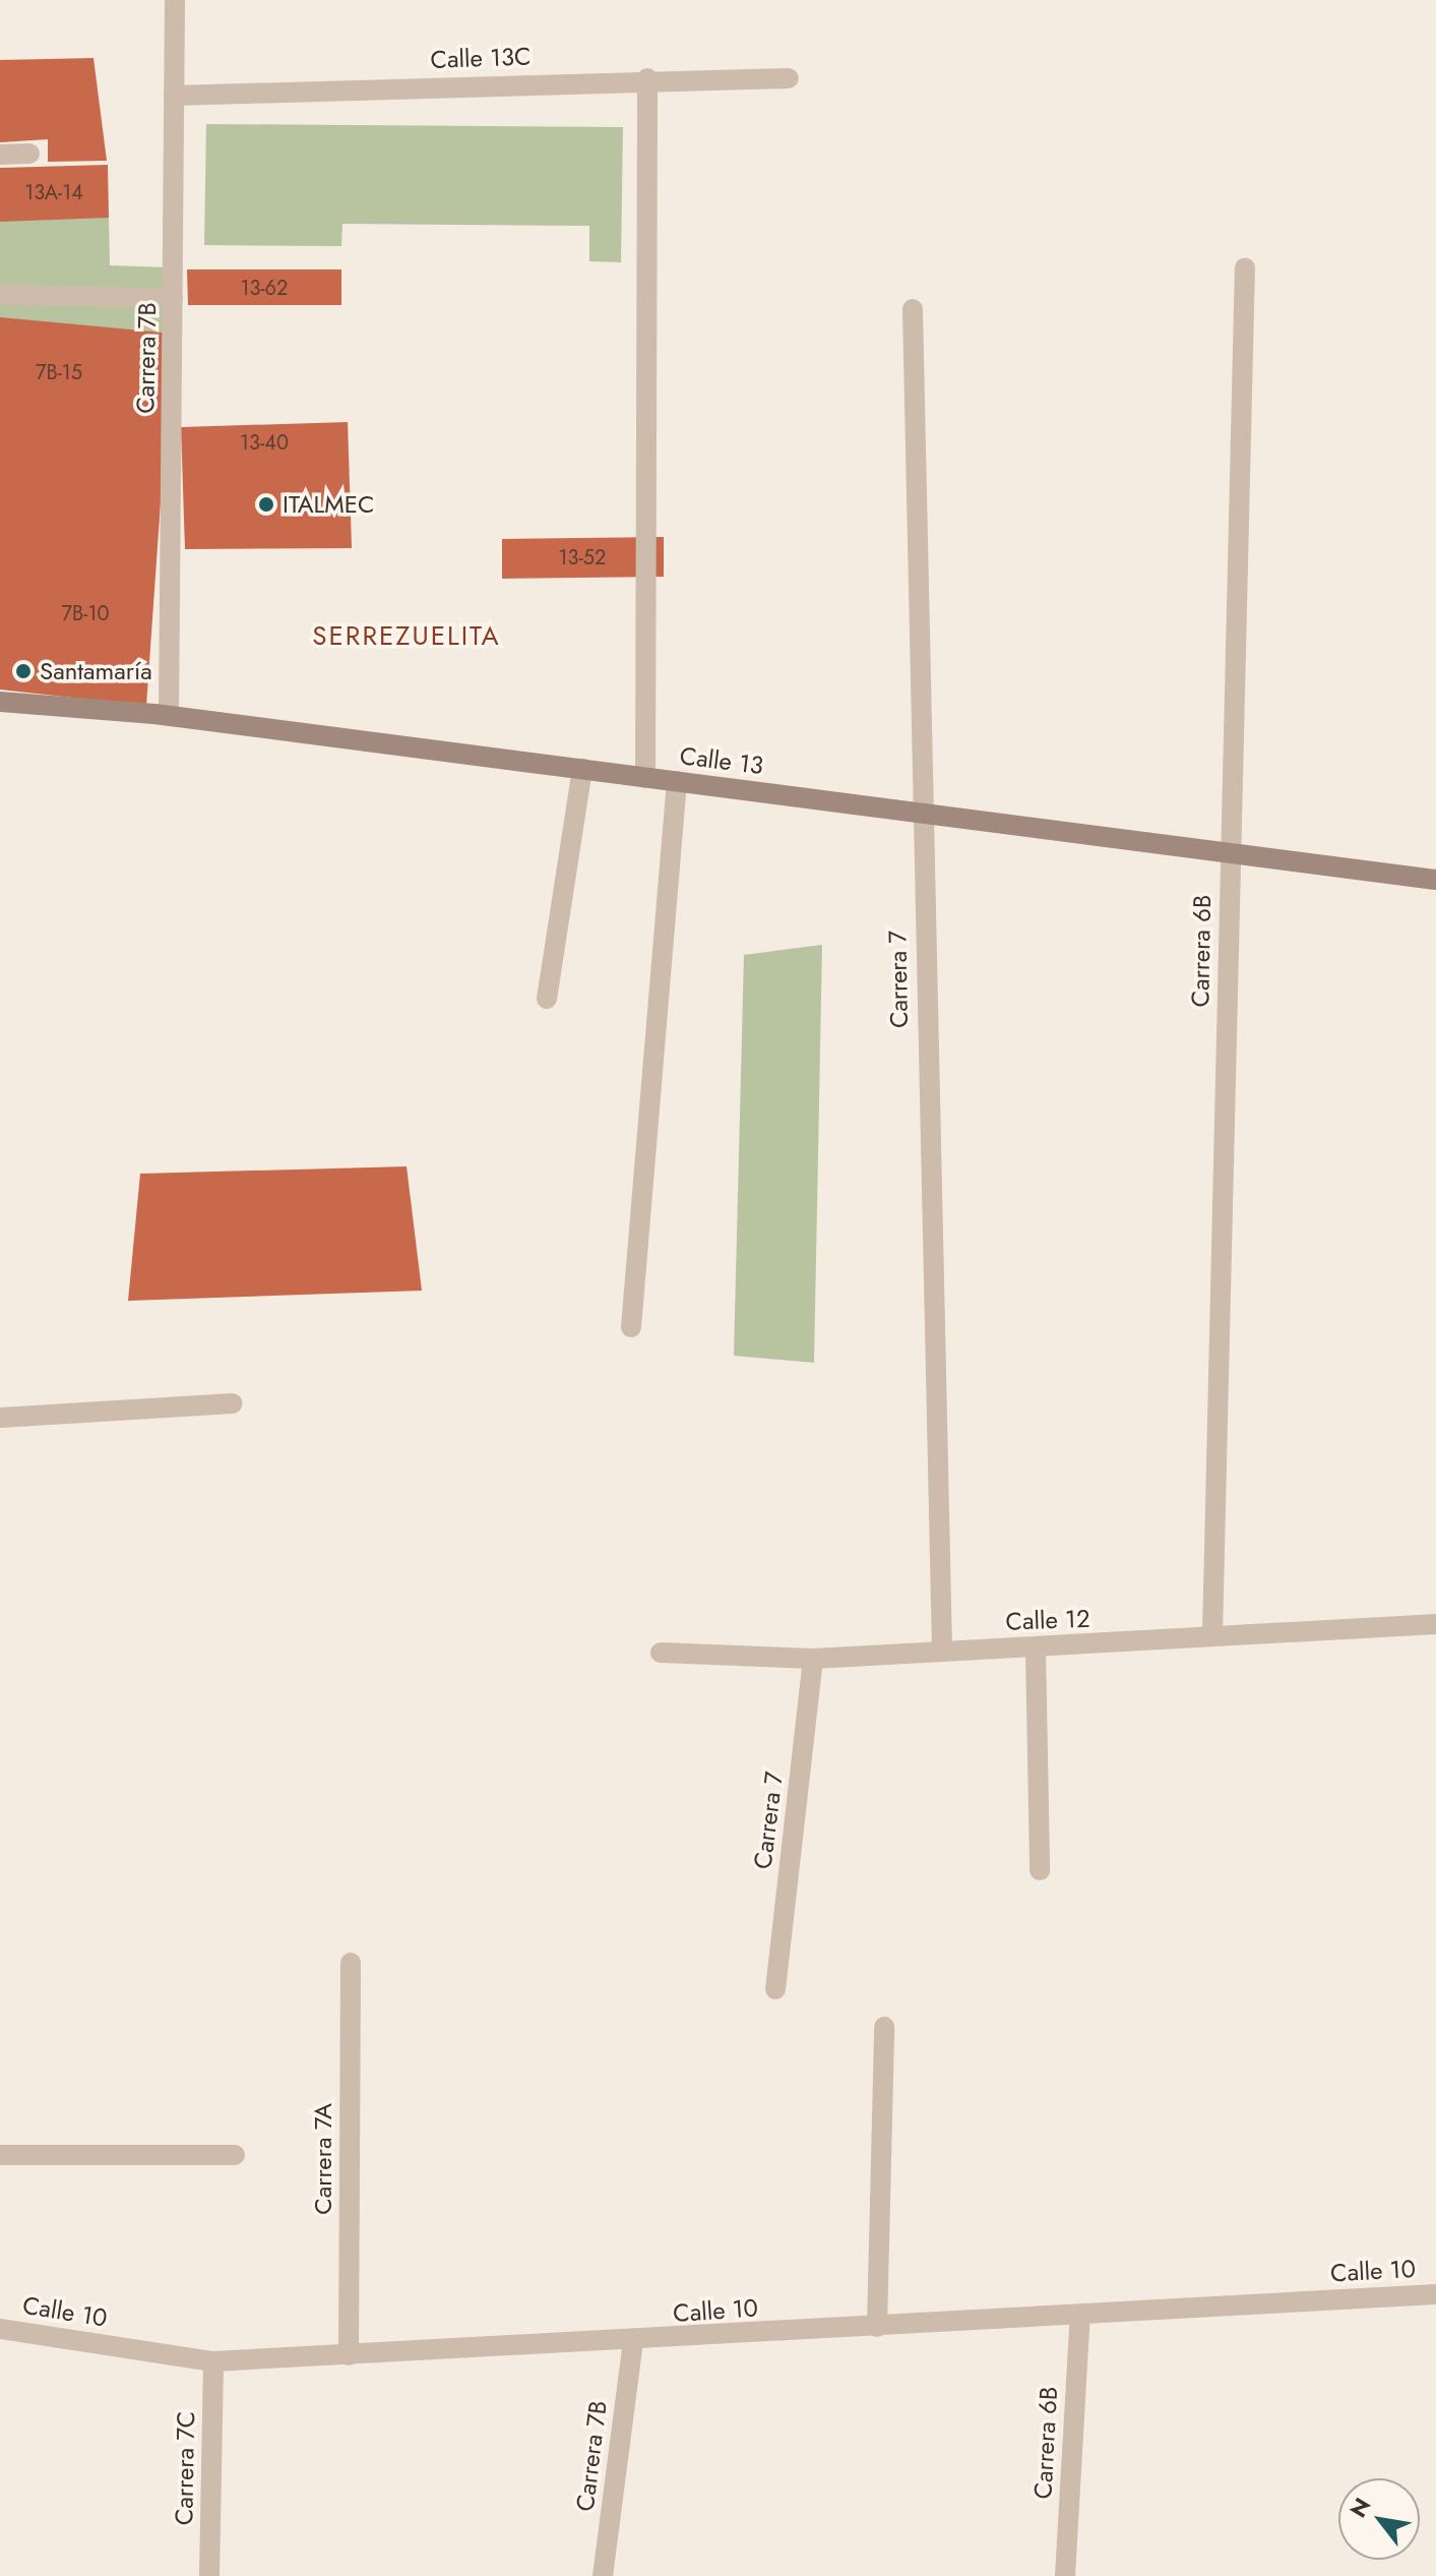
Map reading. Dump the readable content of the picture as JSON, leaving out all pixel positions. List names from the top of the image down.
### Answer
{
  "streets": {
    "main road": ["Calle 13"],
    "street": [
      "Calle 13C",
      "Carrera 7B",
      "Carrera 6B",
      "Carrera 7",
      "Calle 12",
      "Carrera 7A",
      "Calle 10",
      "Carrera 7C"
    ]
  },
  "crossings": [
    ["Calle 13C", "Carrera 7B"],
    ["Carrera 7B", "Calle 13"],
    ["Carrera 7B", "Calle 10"],
    ["Calle 13", "Carrera 6B"],
    ["Calle 13", "Carrera 7"],
    ["Carrera 6B", "Calle 12"],
    ["Carrera 6B", "Calle 10"],
    ["Carrera 7", "Calle 12"],
    ["Carrera 7A", "Calle 10"],
    ["Calle 10", "Carrera 7C"]
  ],
  "districts": ["SERREZUELITA"],
  "places": ["ITALMEC", "Santamaría"],
  "house_numbers": [
    "13A-14",
    "13-62",
    "7B-15",
    "13-40",
    "13-52",
    "7B-10"
  ],
  "north": "top left"
}
